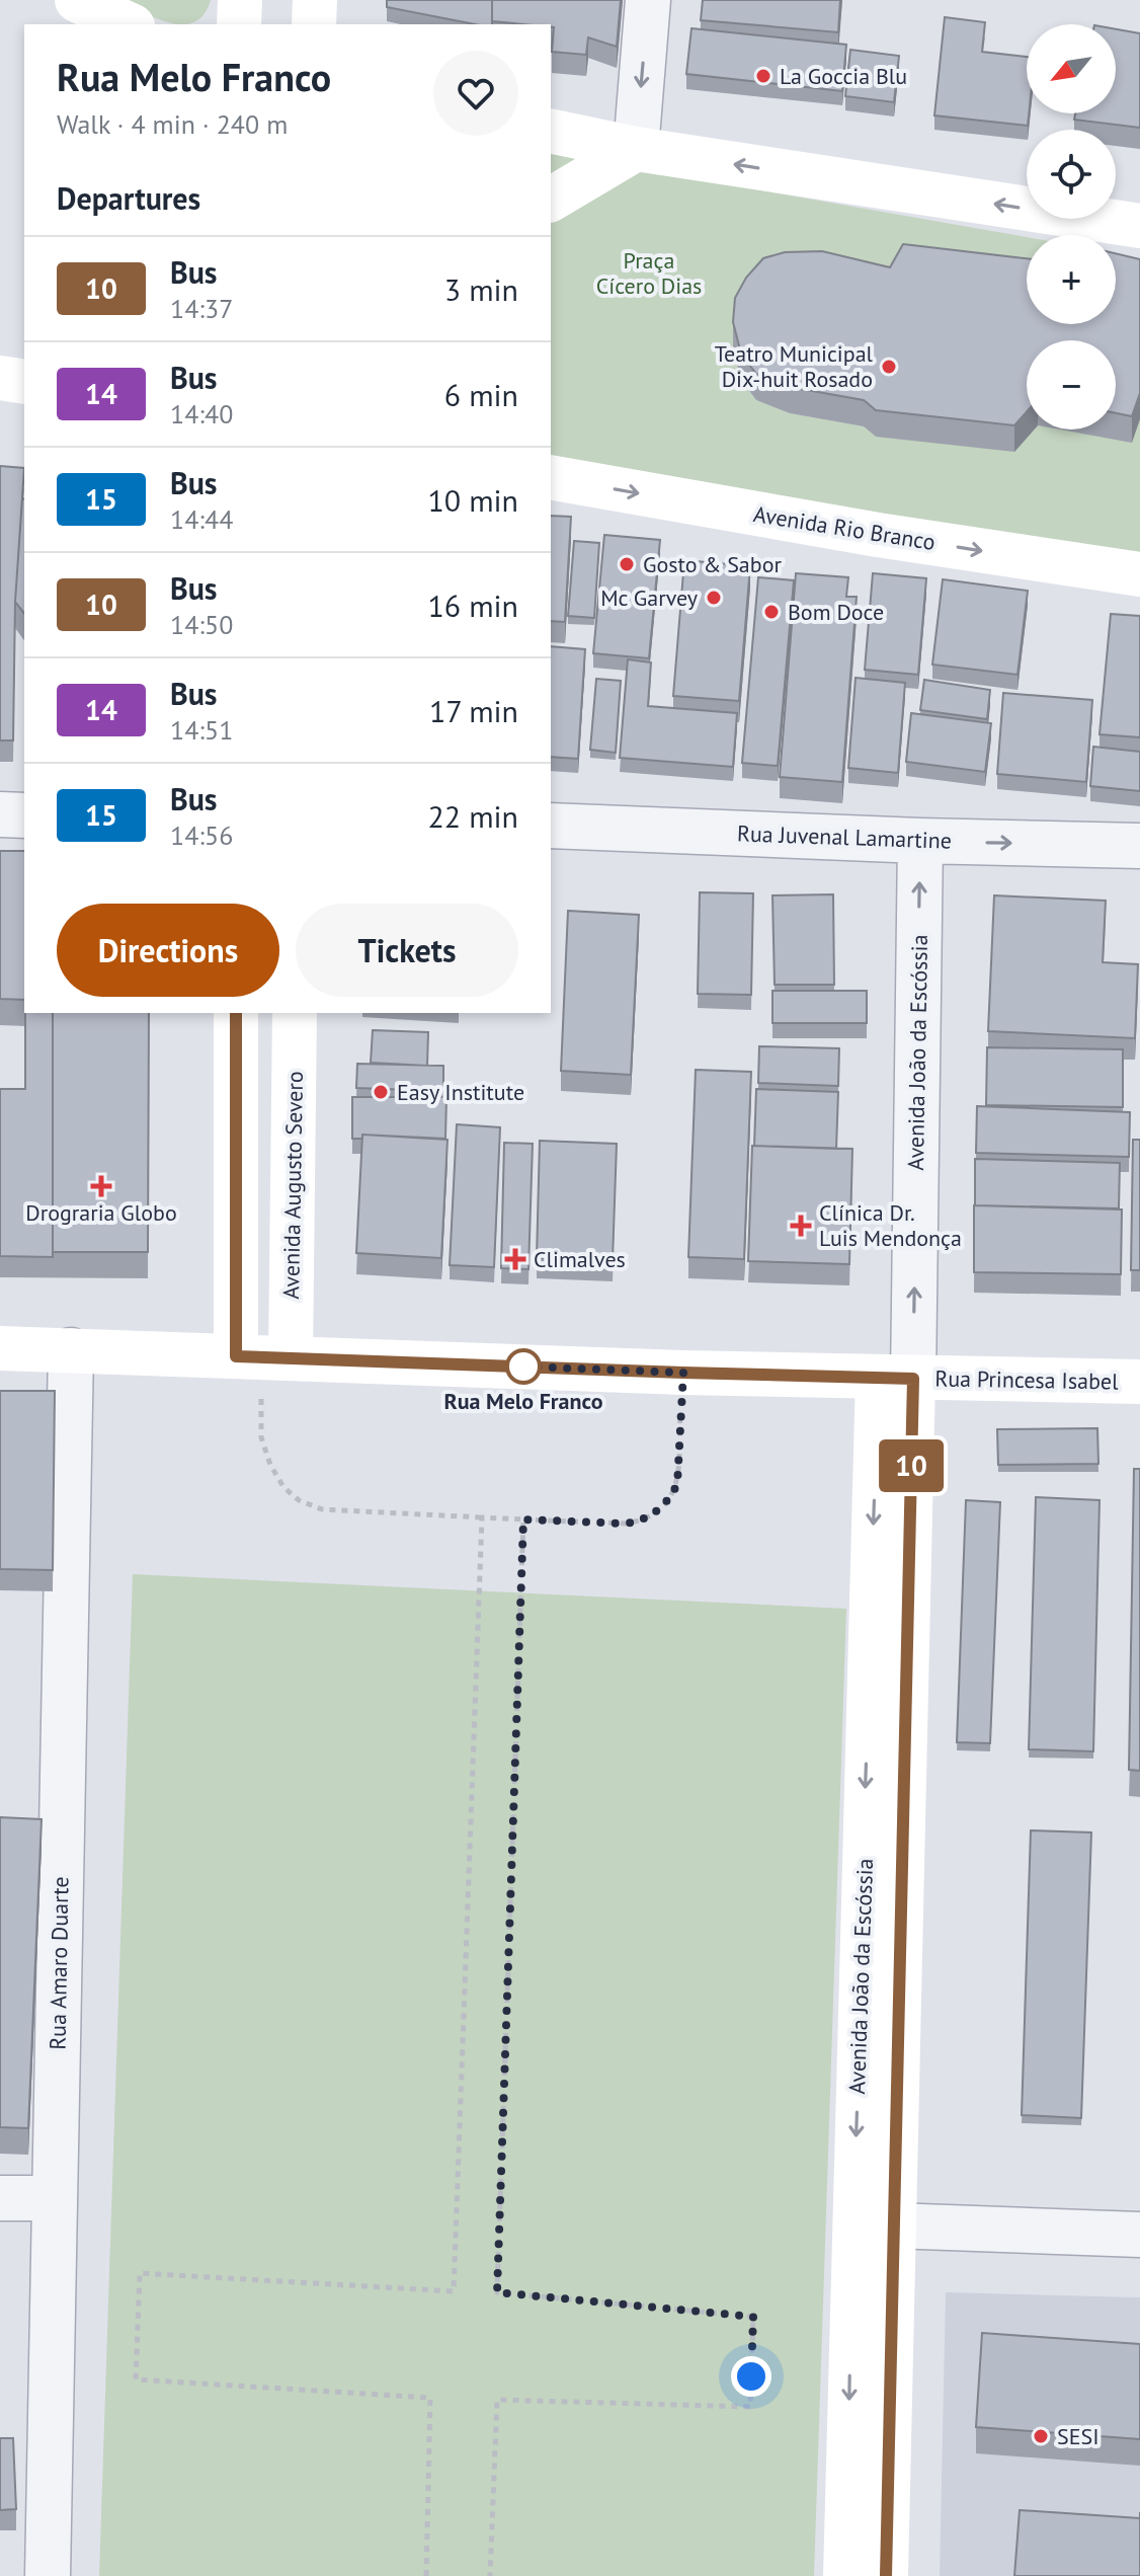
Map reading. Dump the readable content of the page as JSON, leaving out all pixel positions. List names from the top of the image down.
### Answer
{
  "streets": {
    "main road": [
      "Avenida Rio Branco",
      "Avenida João da Escóssia",
      "Avenida Augusto Severo",
      "Rua Princesa Isabel"
    ],
    "street": ["Rua Juvenal Lamartine", "Rua Amaro Duarte"]
  },
  "crossings": [
    ["Rua Juvenal Lamartine", "Avenida João da Escóssia"],
    ["Avenida João da Escóssia", "Rua Princesa Isabel"]
  ],
  "one_way": ["Rua Juvenal Lamartine"],
  "parks": ["Praça Cícero Dias"],
  "places": {
    "other": [
      "La Goccia Blu",
      "Teatro Municipal Dix-huit Rosado",
      "Gosto & Sabor",
      "Mc Garvey",
      "Bom Doce",
      "Easy Institute",
      "Rua Melo Franco",
      "SESI"
    ],
    "health": ["Drograria Globo", "Clínica Dr. Luis Mendonça", "Climalves"]
  },
  "lines": ["bus line 10"],
  "north": "bottom left",
  "page": {
    "on_map": "10",
    "map_buttons": ["+", "−"],
    "heading": [
      ["Rua Melo Franco", "Walk · 4 min · 240 m"],
      "Departures"
    ],
    "list": [
      {
        "mark": "10",
        "name": "Bus",
        "note": "14:37",
        "value": "3 min"
      },
      {
        "mark": "14",
        "name": "Bus",
        "note": "14:40",
        "value": "6 min"
      },
      {
        "mark": "15",
        "name": "Bus",
        "note": "14:44",
        "value": "10 min"
      },
      {
        "mark": "10",
        "name": "Bus",
        "note": "14:50",
        "value": "16 min"
      },
      {
        "mark": "14",
        "name": "Bus",
        "note": "14:51",
        "value": "17 min"
      },
      {
        "mark": "15",
        "name": "Bus",
        "note": "14:56",
        "value": "22 min"
      }
    ],
    "buttons": ["Directions", "Tickets"]
  }
}
